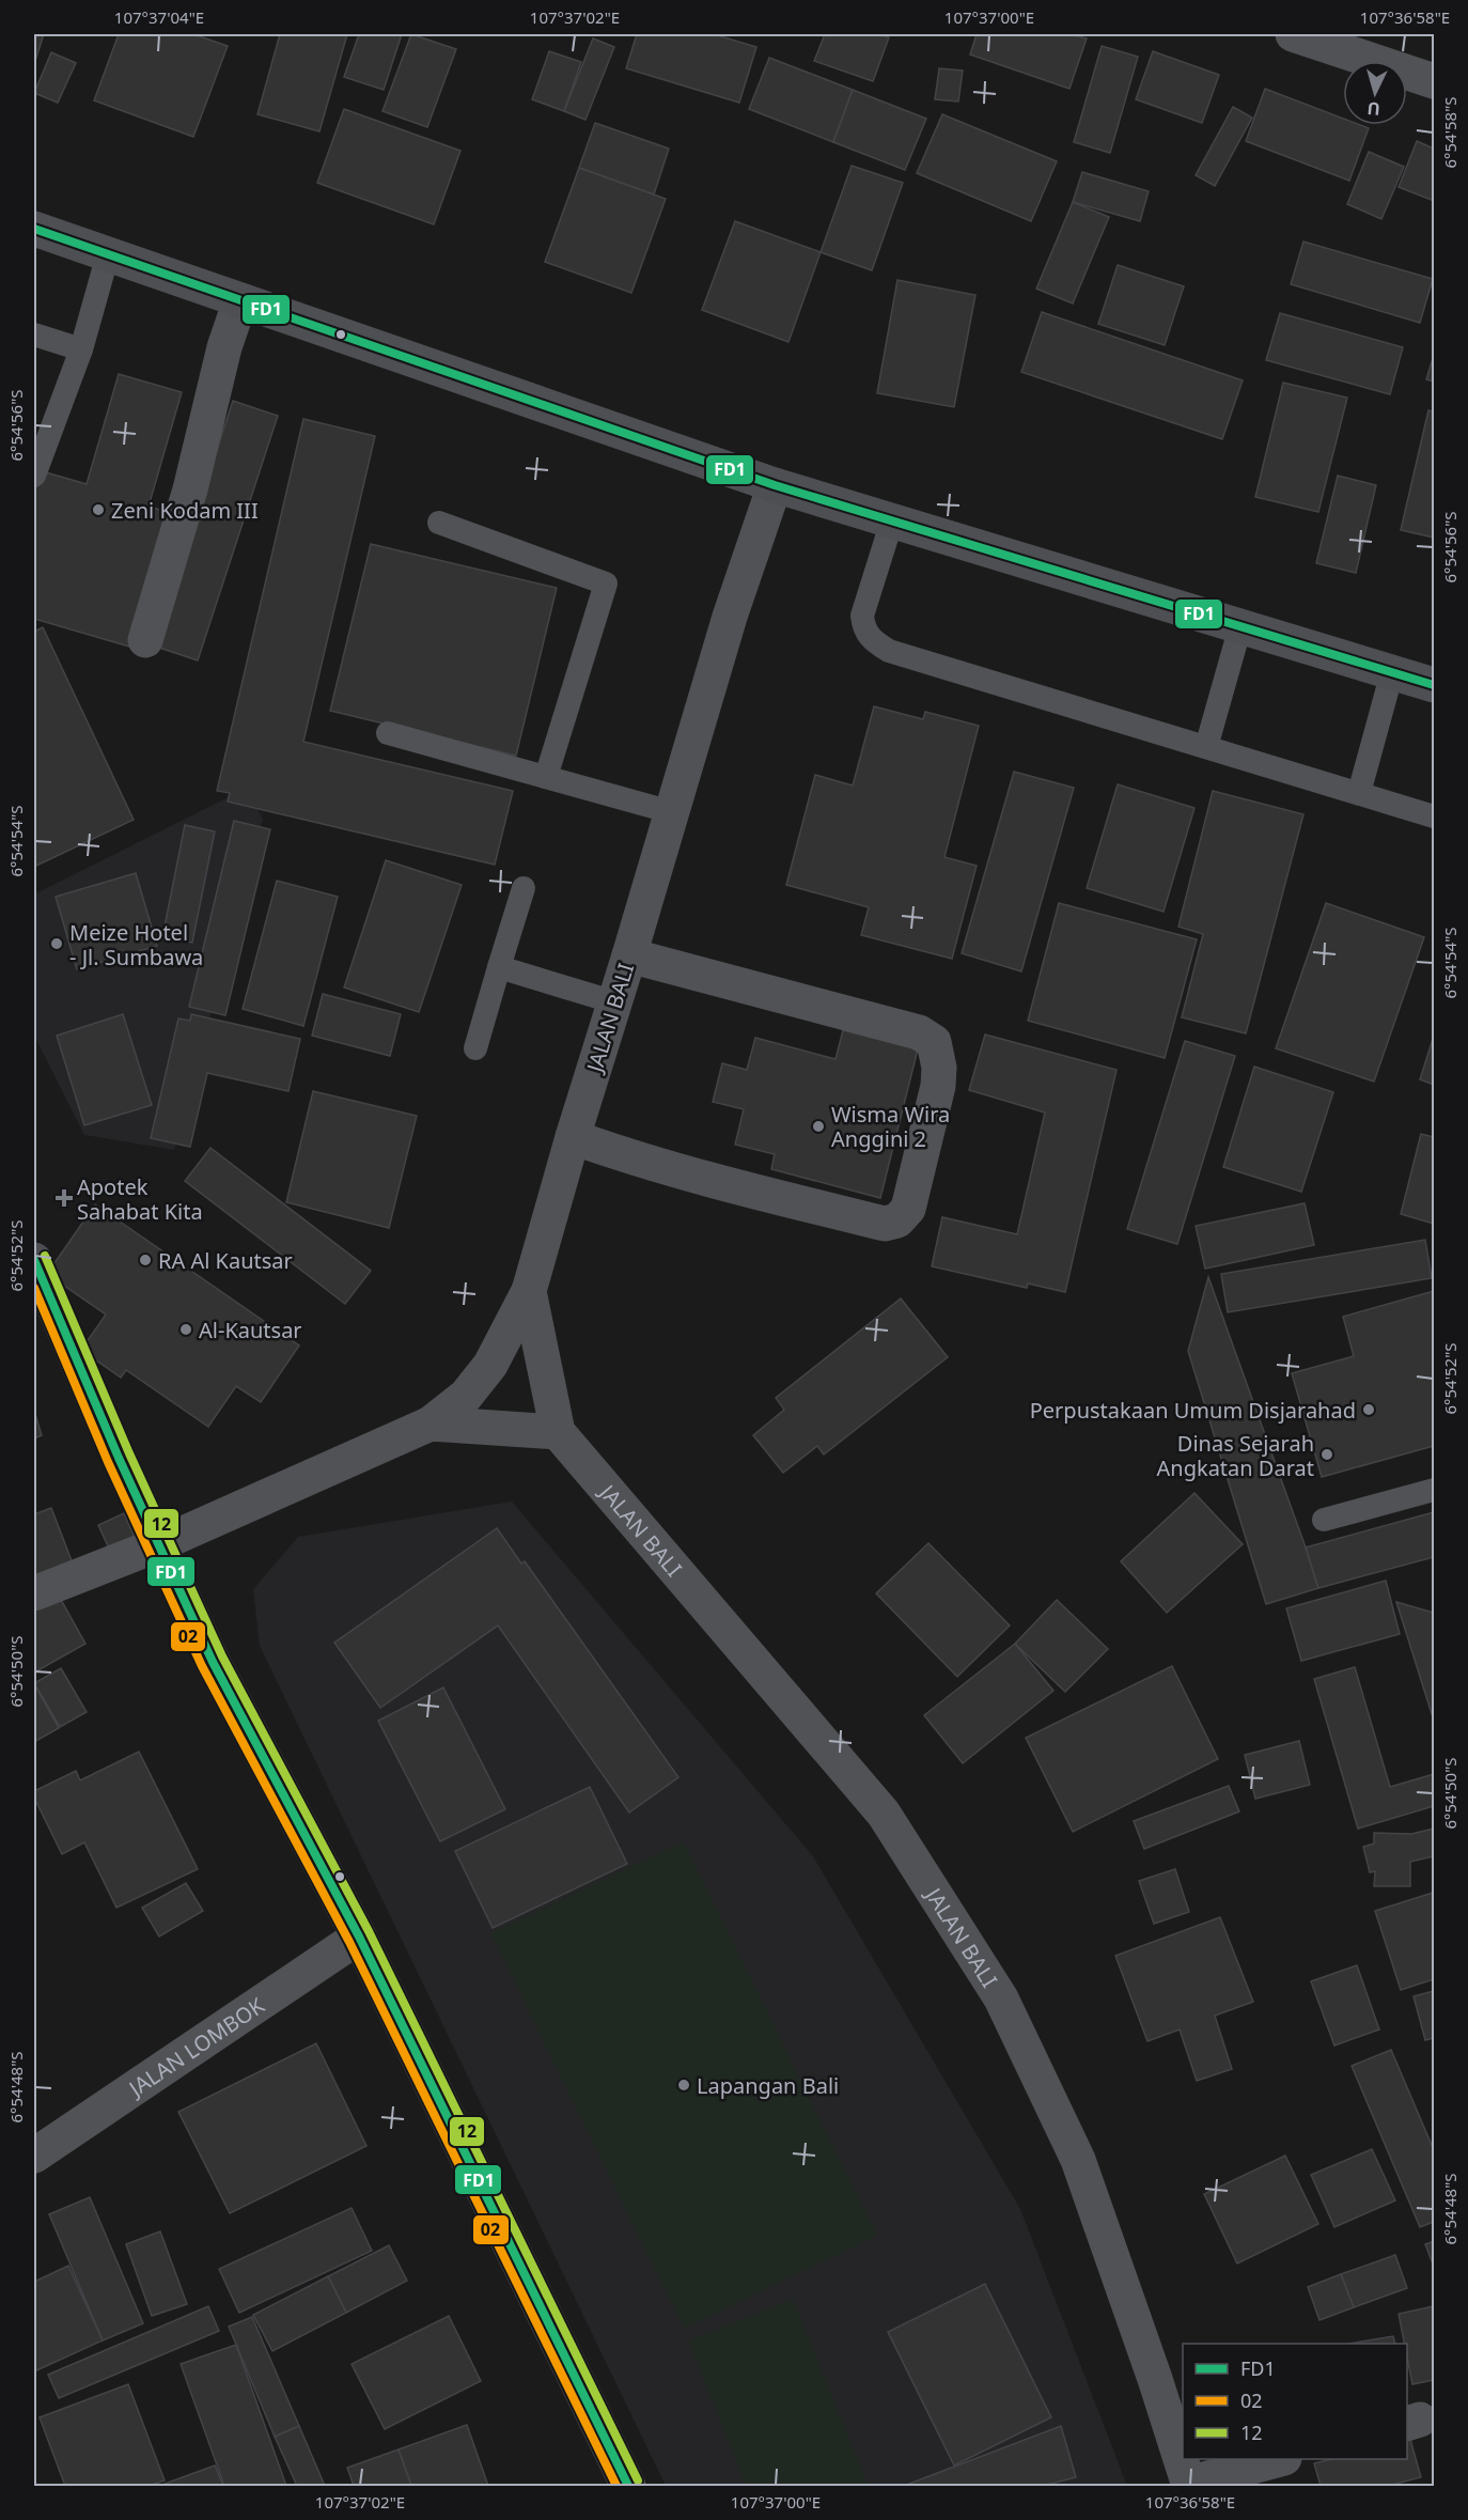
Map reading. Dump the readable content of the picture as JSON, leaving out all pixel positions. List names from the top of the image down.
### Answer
{
  "streets": {
    "street": ["JALAN BALI", "JALAN LOMBOK"]
  },
  "places": {
    "other": [
      "Zeni Kodam III",
      "Meize Hotel - Jl. Sumbawa",
      "Wisma Wira Anggini 2",
      "RA Al Kautsar",
      "Al-Kautsar",
      "Perpustakaan Umum Disjarahad",
      "Dinas Sejarah Angkatan Darat",
      "Lapangan Bali"
    ],
    "health": ["Apotek Sahabat Kita"]
  },
  "lines": ["transit line FD1", "transit line 12", "transit line 02"],
  "legend": ["FD1", "02", "12"],
  "north": "bottom",
  "coordinates": [
    "107°37'04\"E",
    "107°37'02\"E",
    "107°37'00\"E",
    "107°36'58\"E",
    "6°54'58\"S",
    "6°54'56\"S",
    "6°54'54\"S",
    "6°54'52\"S",
    "6°54'50\"S",
    "6°54'48\"S"
  ]
}
